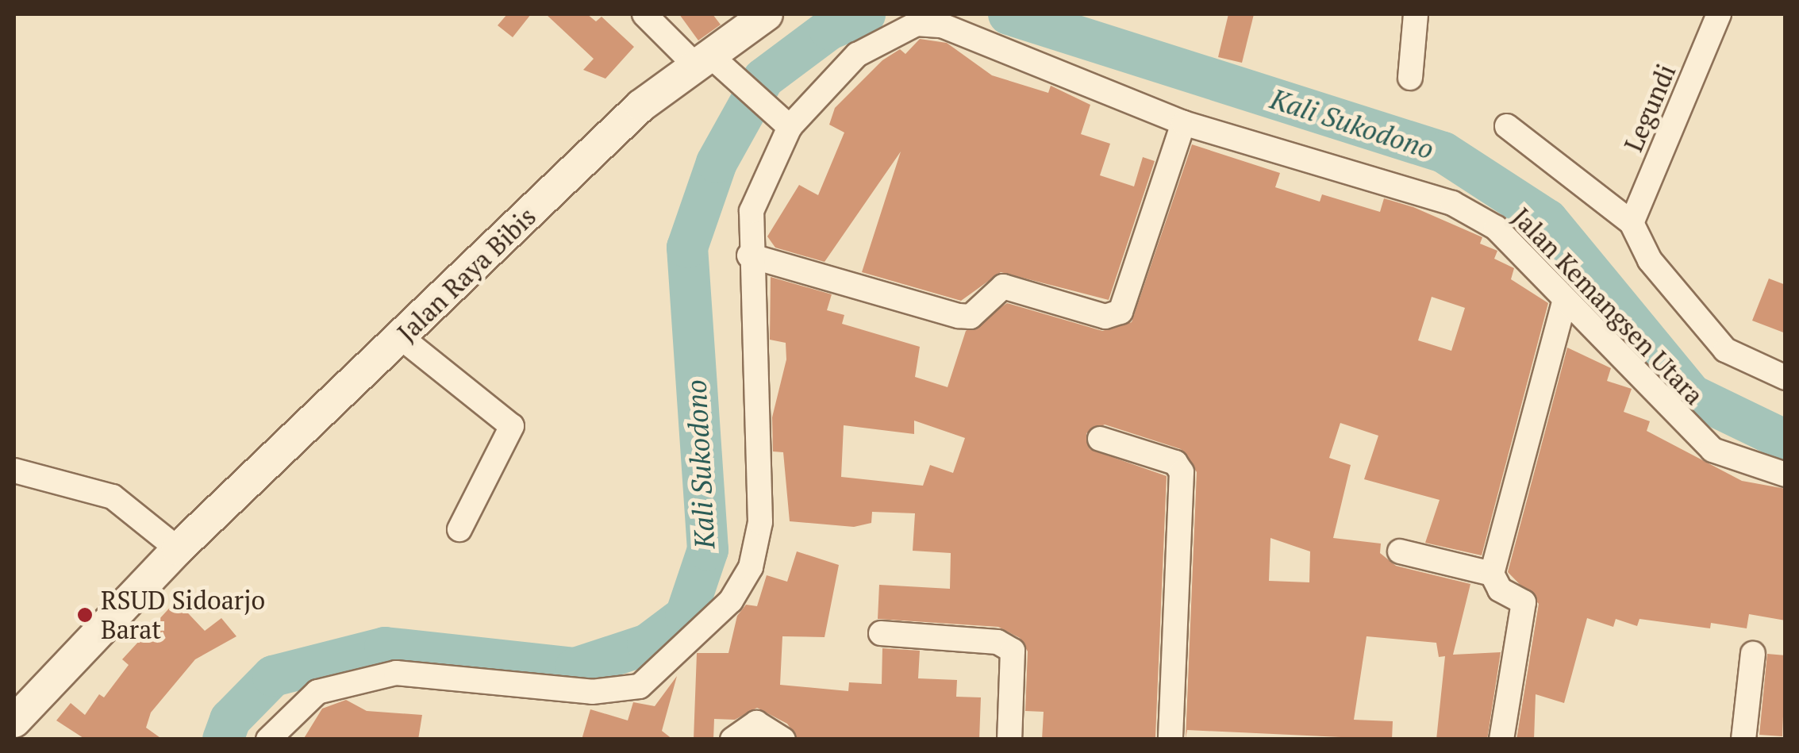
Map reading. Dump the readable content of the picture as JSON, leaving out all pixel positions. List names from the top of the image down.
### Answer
{
  "streets": {
    "main road": ["Jalan Raya Bibis"],
    "street": ["Legundi", "Jalan Kemangsen Utara"]
  },
  "water": ["Kali Sukodono"],
  "places": ["RSUD Sidoarjo Barat"]
}
